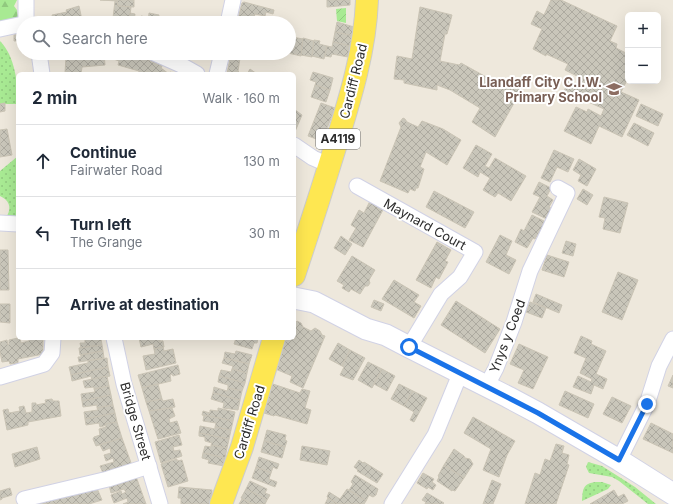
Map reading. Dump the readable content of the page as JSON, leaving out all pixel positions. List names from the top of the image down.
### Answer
{
  "streets": {
    "main road": ["Cardiff Road", "A4119"],
    "street": ["Maynard Court", "Ynys y Coed", "Bridge Street"]
  },
  "places": {
    "school or university": ["Llandaff City C.I.W. Primary School"]
  },
  "page": {
    "map_buttons": ["+", "−"],
    "search": "Search here",
    "heading": ["2 min", "Walk · 160 m"],
    "list": [
      ["Continue", "Fairwater Road", "130 m"],
      ["Turn left", "The Grange", "30 m"],
      "Arrive at destination"
    ]
  }
}
